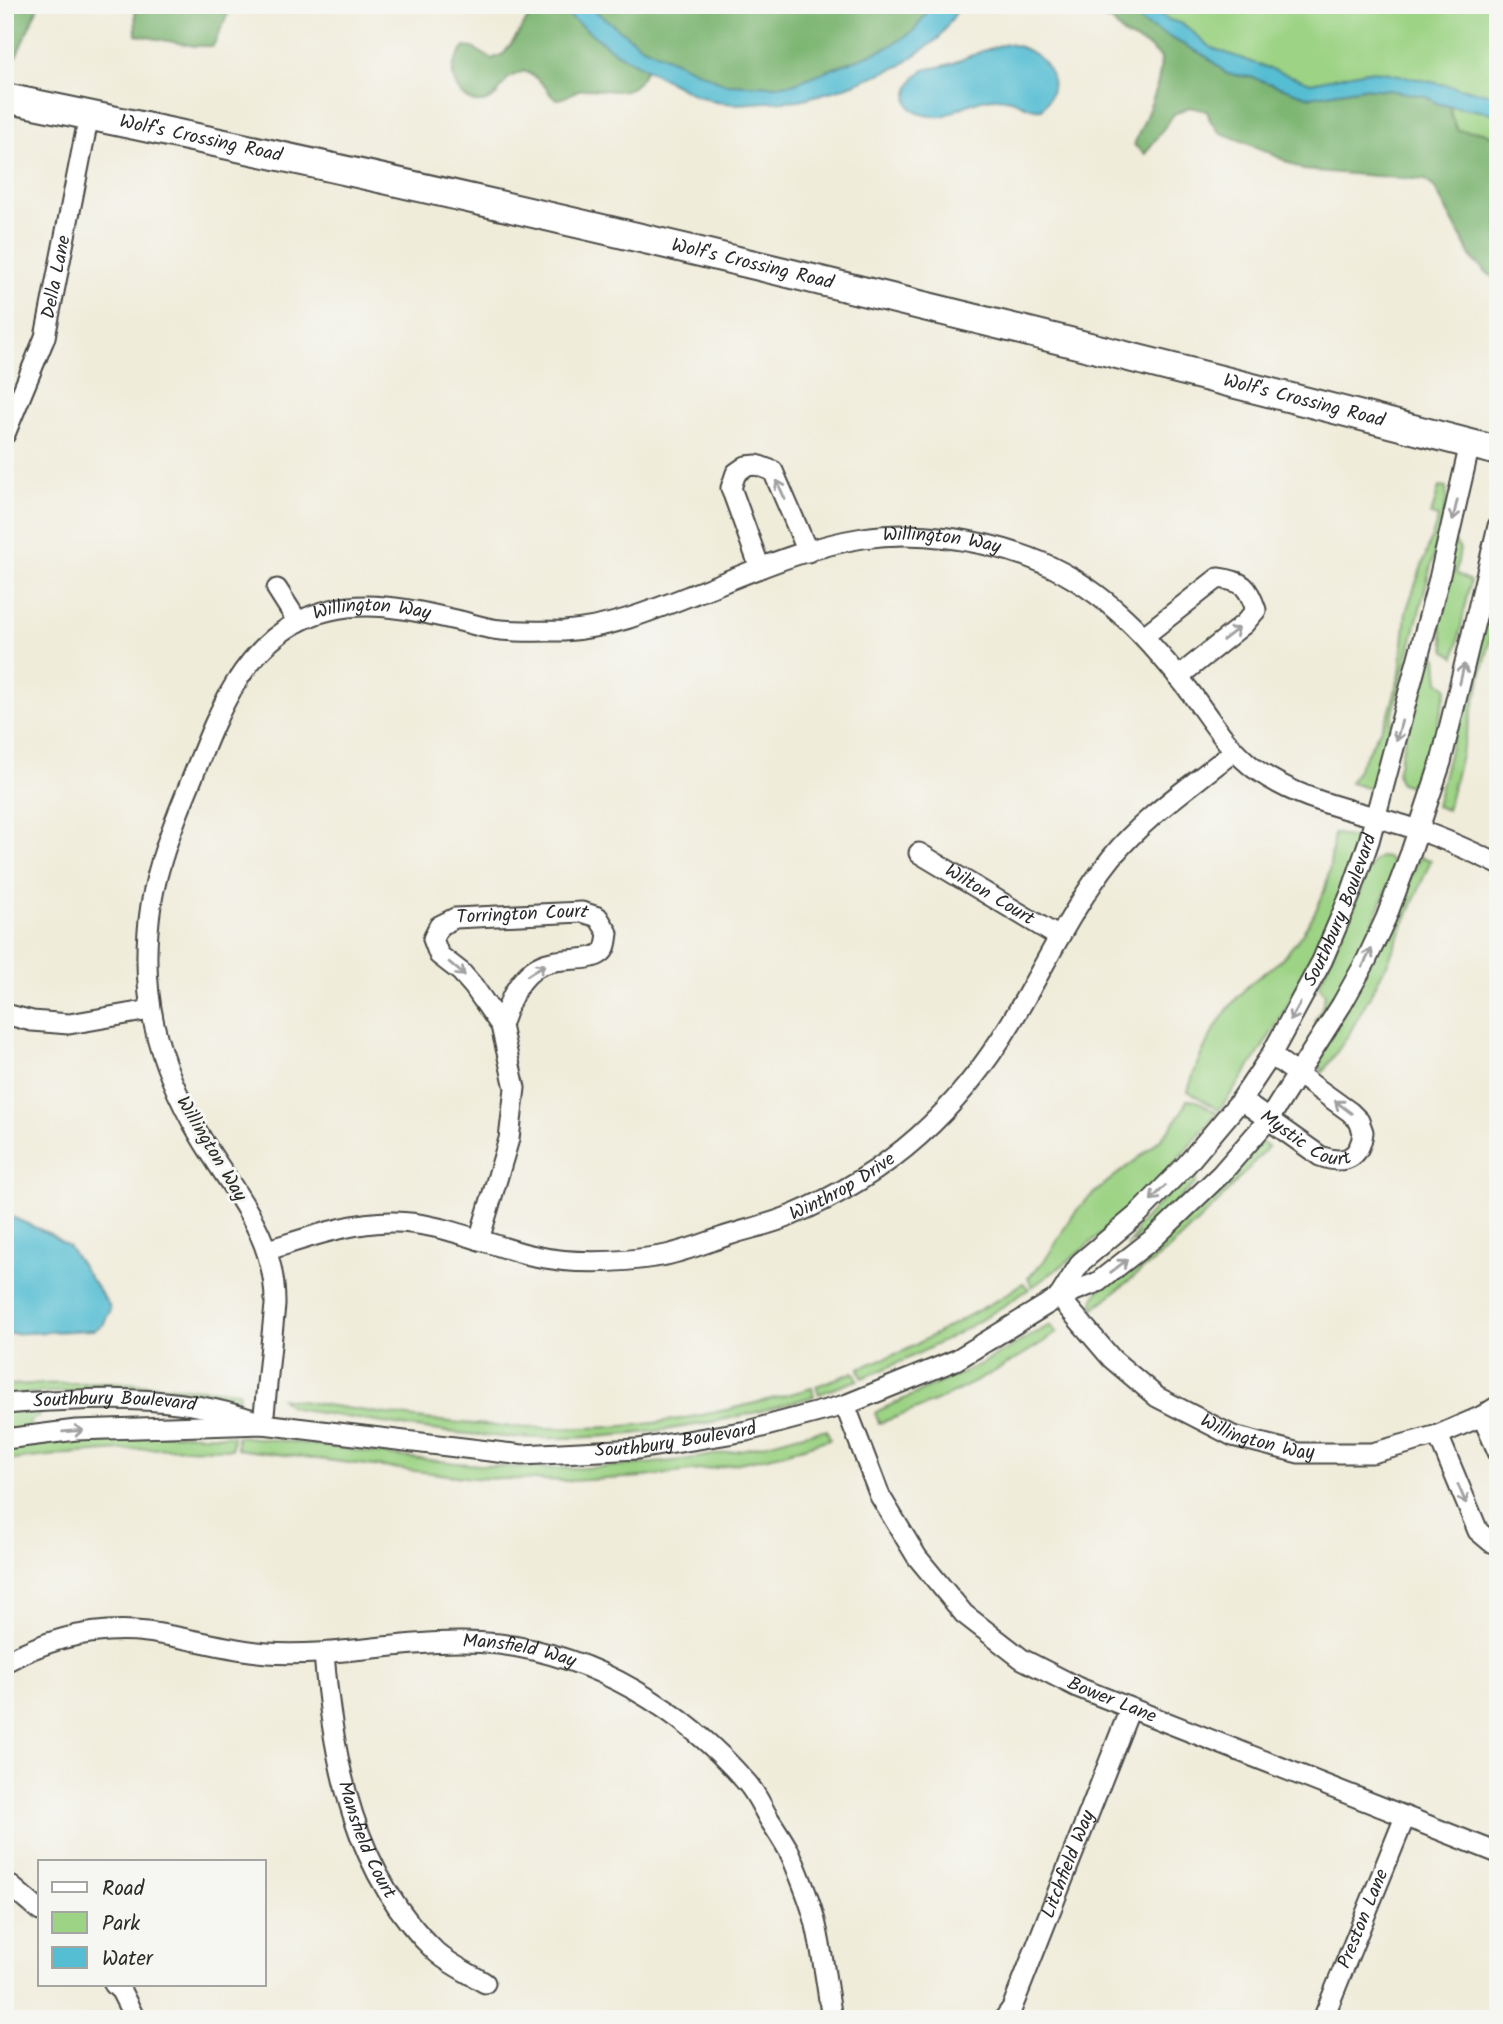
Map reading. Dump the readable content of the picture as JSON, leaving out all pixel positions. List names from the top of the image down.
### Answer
{
  "streets": {
    "main road": ["Wolf's Crossing Road"],
    "street": [
      "Della Lane",
      "Willington Way",
      "Wilton Court",
      "Southbury Boulevard",
      "Torrington Court",
      "Mystic Court",
      "Winthrop Drive",
      "Mansfield Way",
      "Bower Lane",
      "Mansfield Court",
      "Litchfield Way",
      "Preston Lane"
    ]
  },
  "crossings": [
    ["Wolf's Crossing Road", "Della Lane"],
    ["Wolf's Crossing Road", "Southbury Boulevard"],
    ["Willington Way", "Southbury Boulevard"],
    ["Willington Way", "Winthrop Drive"],
    ["Wilton Court", "Winthrop Drive"],
    ["Southbury Boulevard", "Mystic Court"],
    ["Southbury Boulevard", "Bower Lane"],
    ["Torrington Court", "Winthrop Drive"],
    ["Mansfield Way", "Mansfield Court"],
    ["Bower Lane", "Litchfield Way"],
    ["Bower Lane", "Preston Lane"]
  ],
  "legend": ["Road", "Park", "Water"]
}
